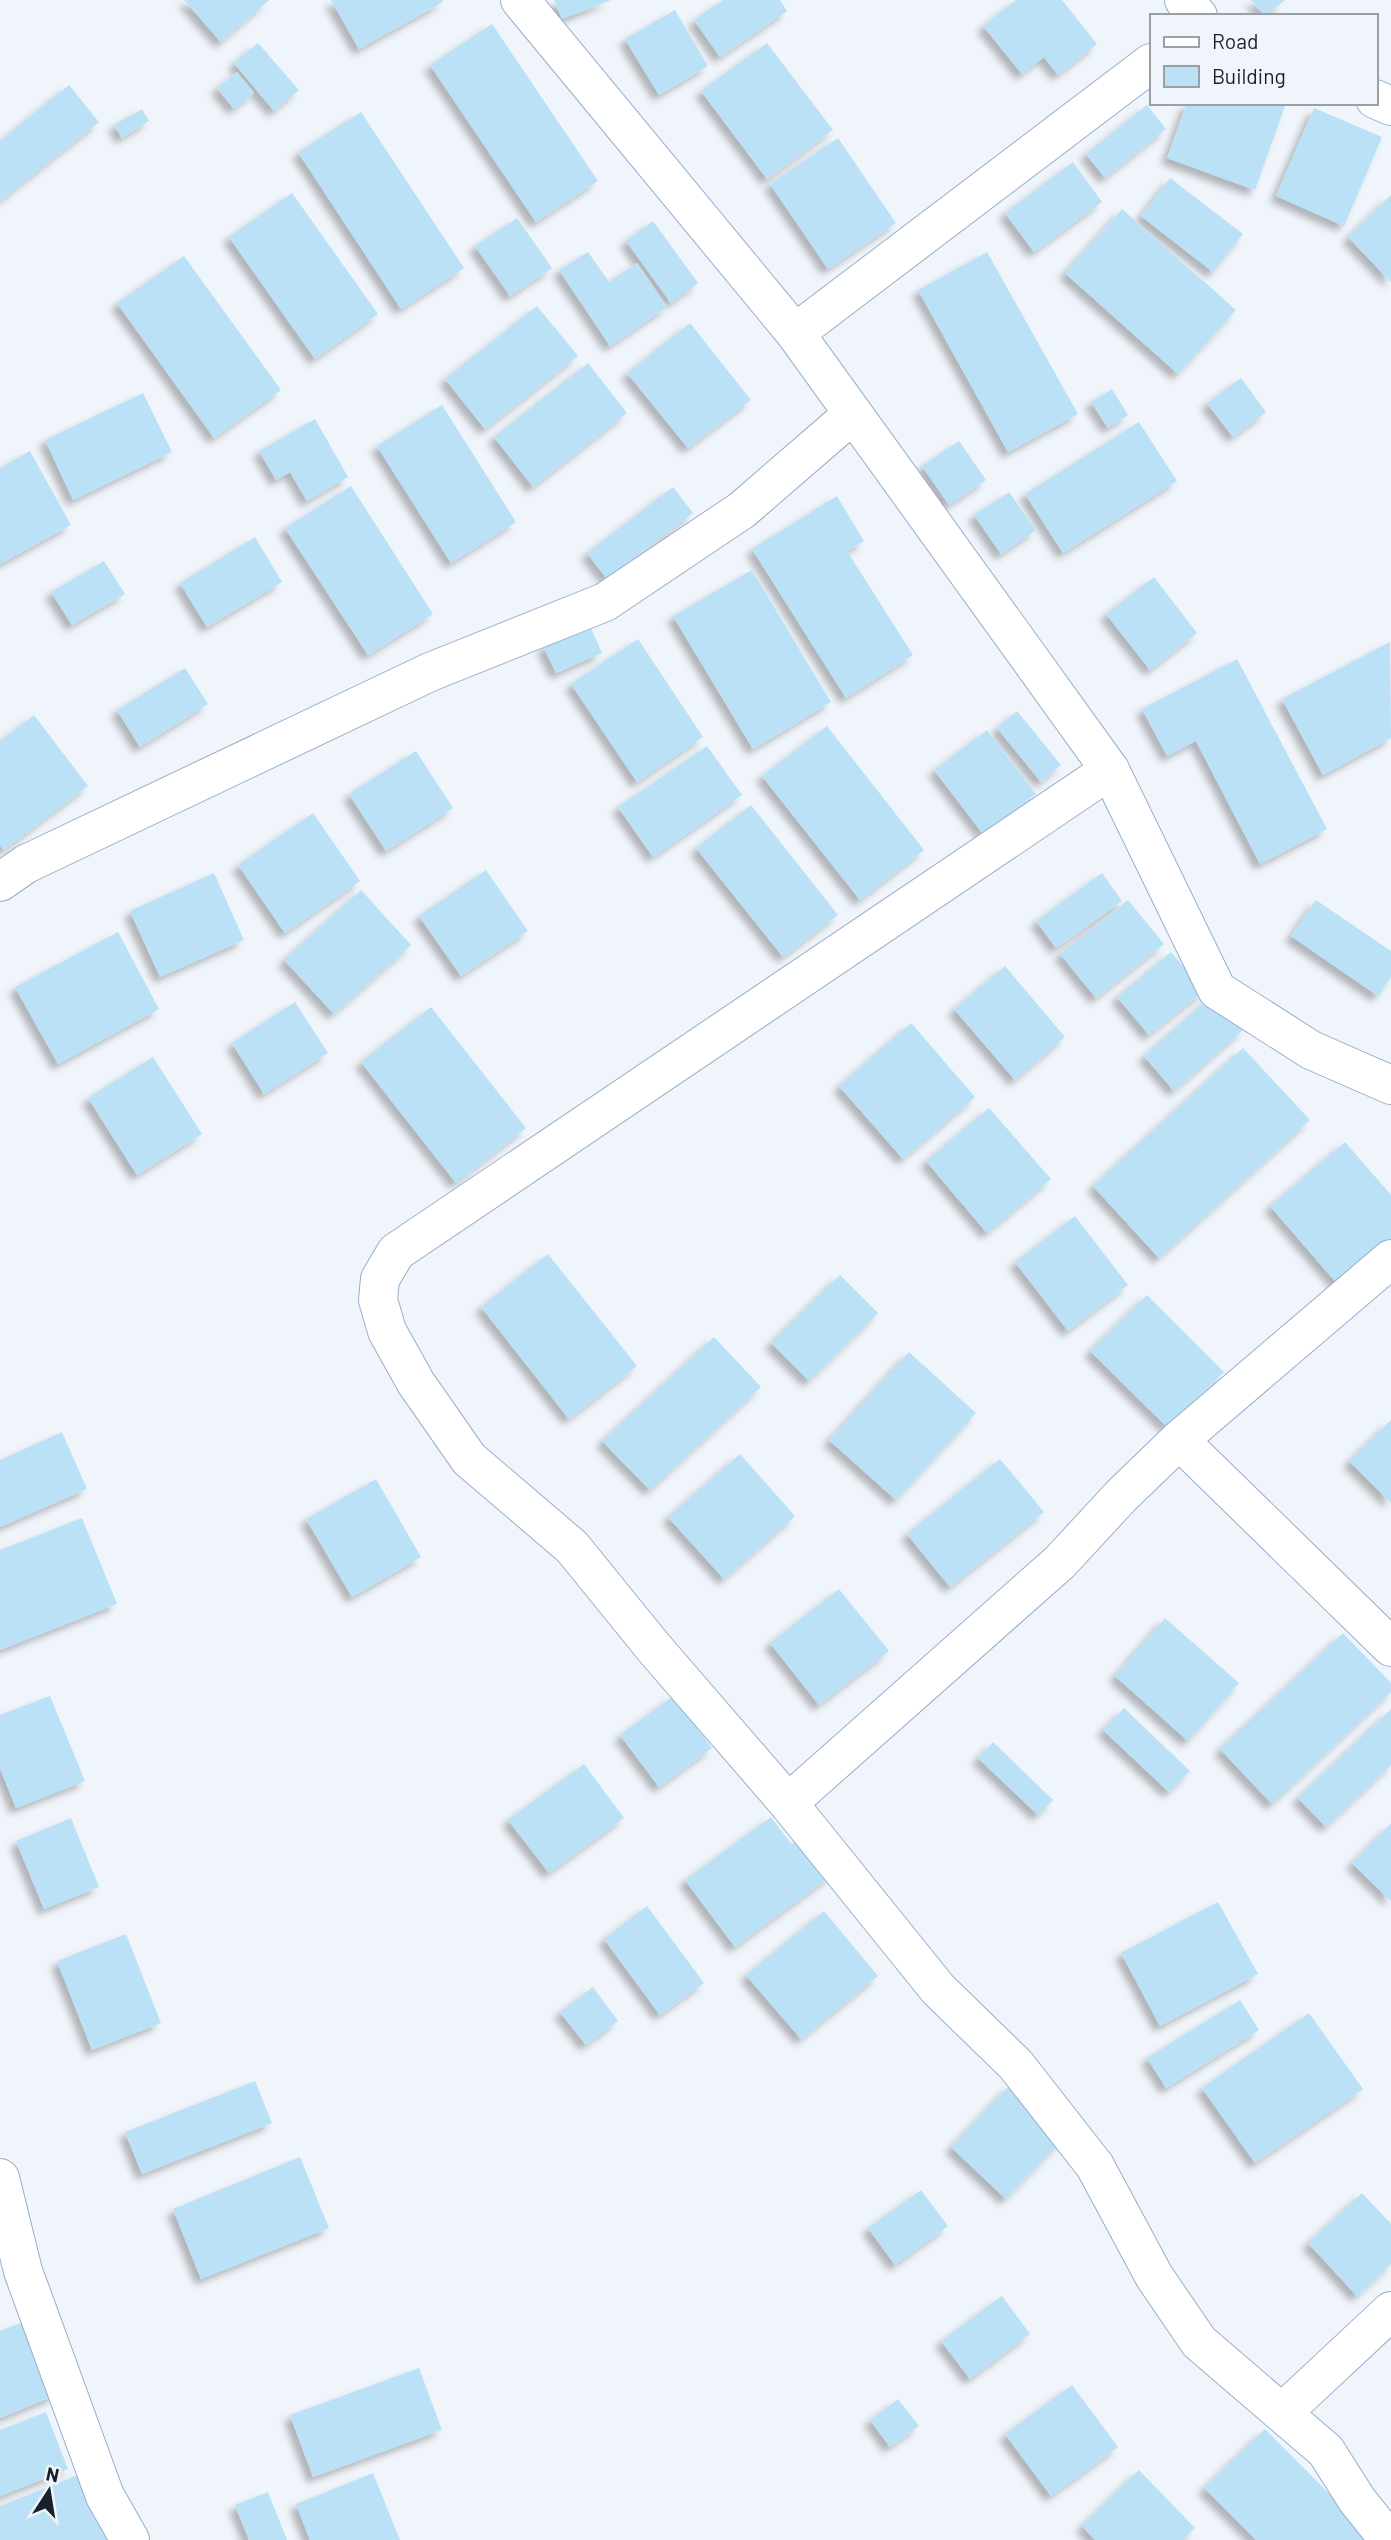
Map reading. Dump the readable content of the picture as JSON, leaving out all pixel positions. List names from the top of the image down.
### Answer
{
  "legend": ["Road", "Building"],
  "north": "top"
}
